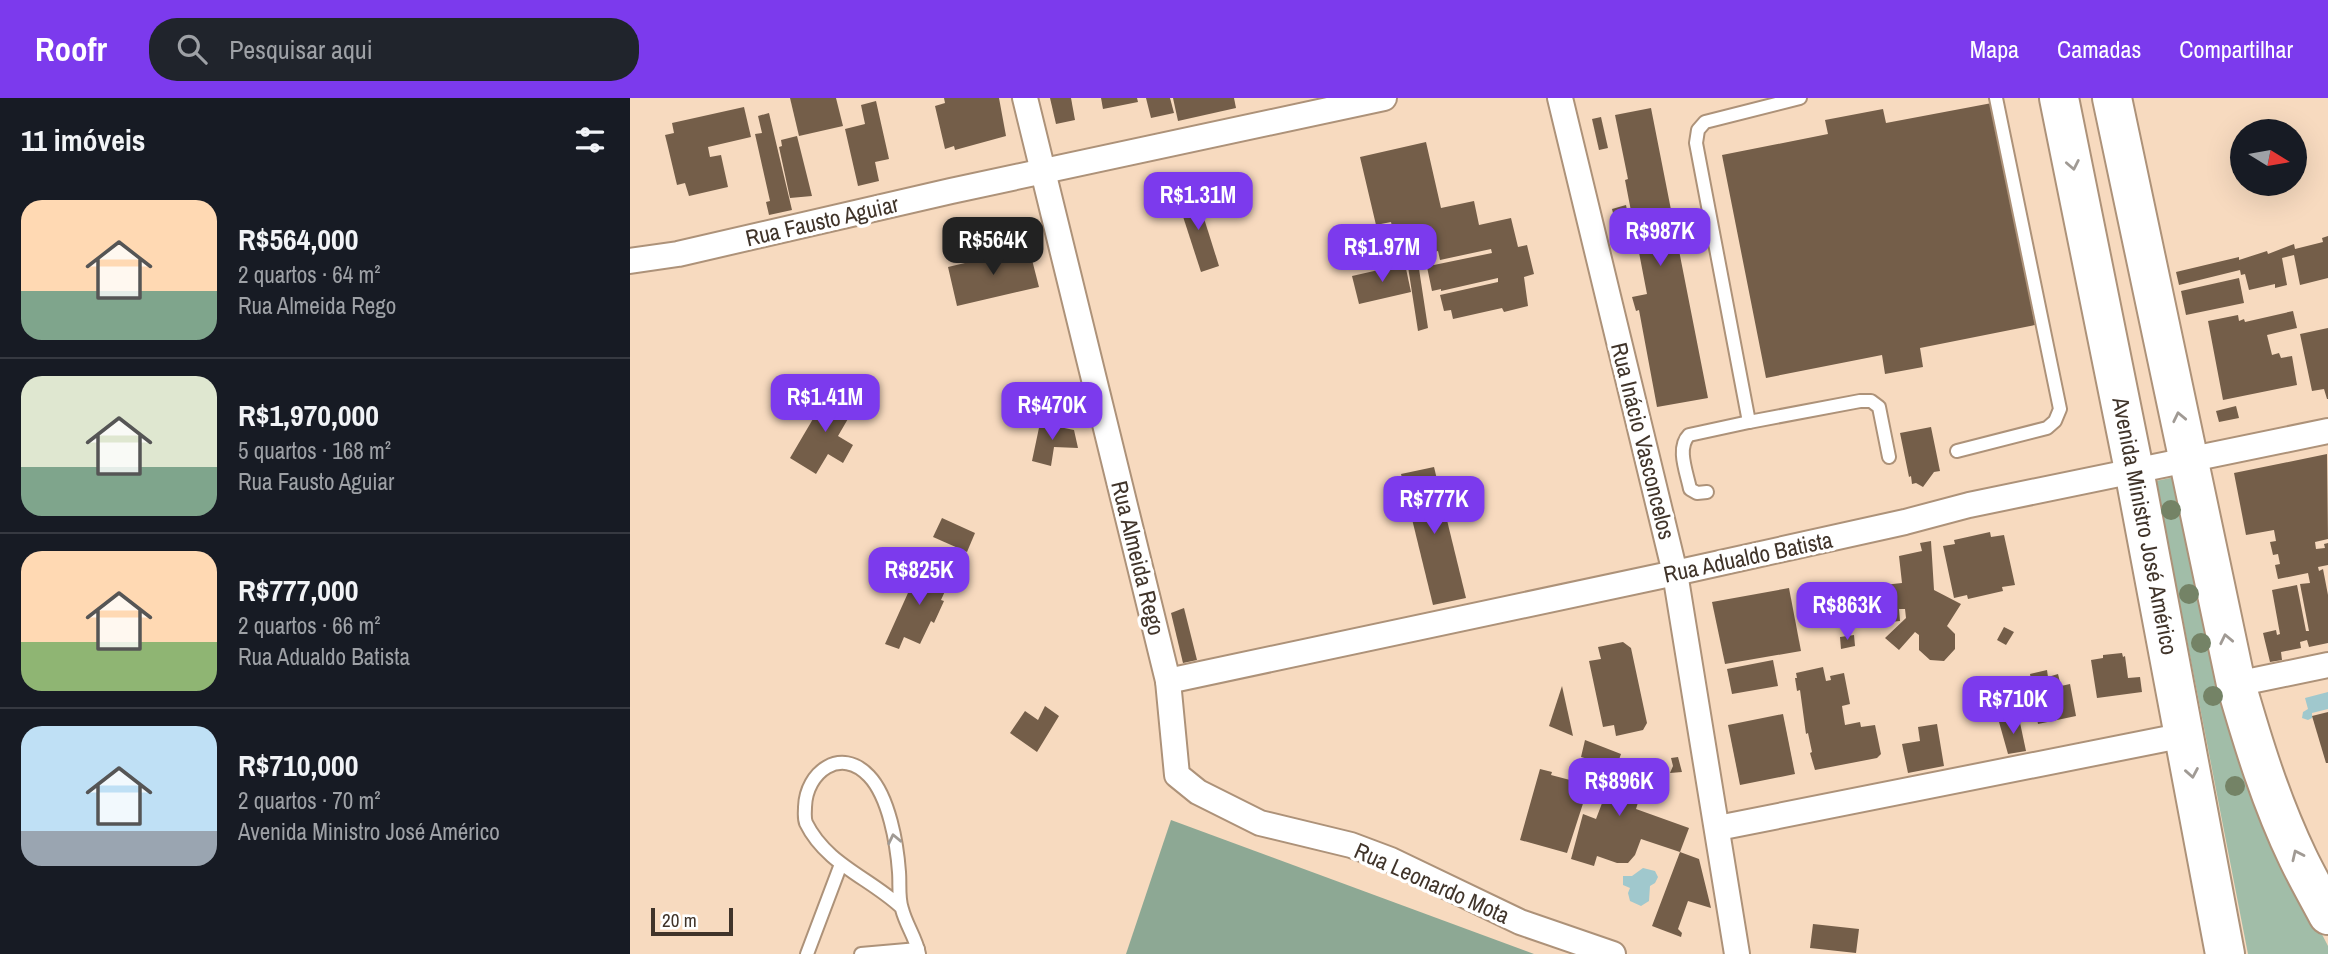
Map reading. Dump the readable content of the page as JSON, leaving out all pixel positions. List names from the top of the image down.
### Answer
{
  "streets": {
    "main road": ["Avenida Ministro José Américo"],
    "street": [
      "Rua Fausto Aguiar",
      "Rua Inácio Vasconcelos",
      "Rua Adualdo Batista",
      "Rua Almeida Rego",
      "Rua Leonardo Mota"
    ]
  },
  "crossings": [
    ["Rua Fausto Aguiar", "Rua Almeida Rego"],
    ["Rua Inácio Vasconcelos", "Rua Adualdo Batista"],
    ["Avenida Ministro José Américo", "Rua Adualdo Batista"],
    ["Rua Adualdo Batista", "Rua Almeida Rego"],
    ["Rua Almeida Rego", "Rua Leonardo Mota"]
  ],
  "scale_bar": "20 m",
  "north": "right",
  "page": {
    "header": "Roofr",
    "search": "Pesquisar aqui",
    "nav": ["Mapa", "Camadas", "Compartilhar"],
    "heading": "11 imóveis",
    "price": [
      "R$1.31M",
      "R$987K",
      "R$564K",
      "R$1.97M",
      "R$1.41M",
      "R$470K",
      "R$777K",
      "R$825K",
      "R$863K",
      "R$710K",
      "R$896K"
    ],
    "list": [
      {
        "name": "R$564,000",
        "note": "2 quartos · 64 m² · Rua Almeida Rego"
      },
      {
        "name": "R$1,970,000",
        "note": "5 quartos · 168 m² · Rua Fausto Aguiar"
      },
      {
        "name": "R$777,000",
        "note": "2 quartos · 66 m² · Rua Adualdo Batista"
      },
      {
        "name": "R$710,000",
        "note": "2 quartos · 70 m² · Avenida Ministro José Américo"
      }
    ],
    "scale": "20 m"
  }
}
